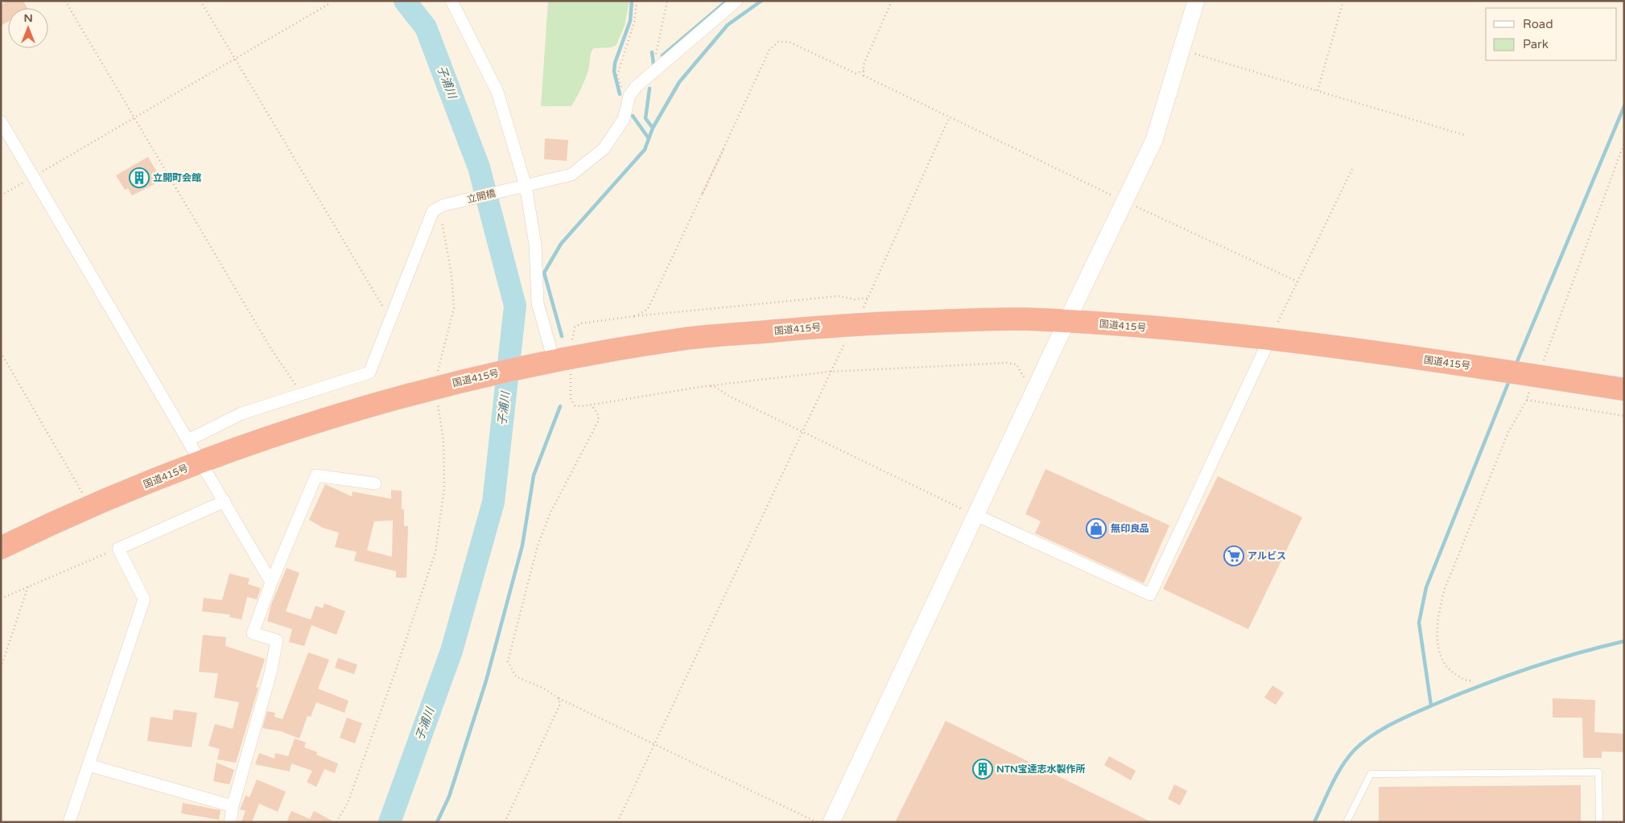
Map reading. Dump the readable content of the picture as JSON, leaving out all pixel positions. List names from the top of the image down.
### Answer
{
  "streets": {
    "highway": ["国道415号"],
    "street": ["立開橋"]
  },
  "water": ["子浦川"],
  "places": {
    "building": ["立開町会館", "NTN宝達志水製作所"],
    "shop": ["無印良品"],
    "supermarket": ["アルビス"]
  },
  "legend": ["Road", "Park"],
  "north": "top"
}
